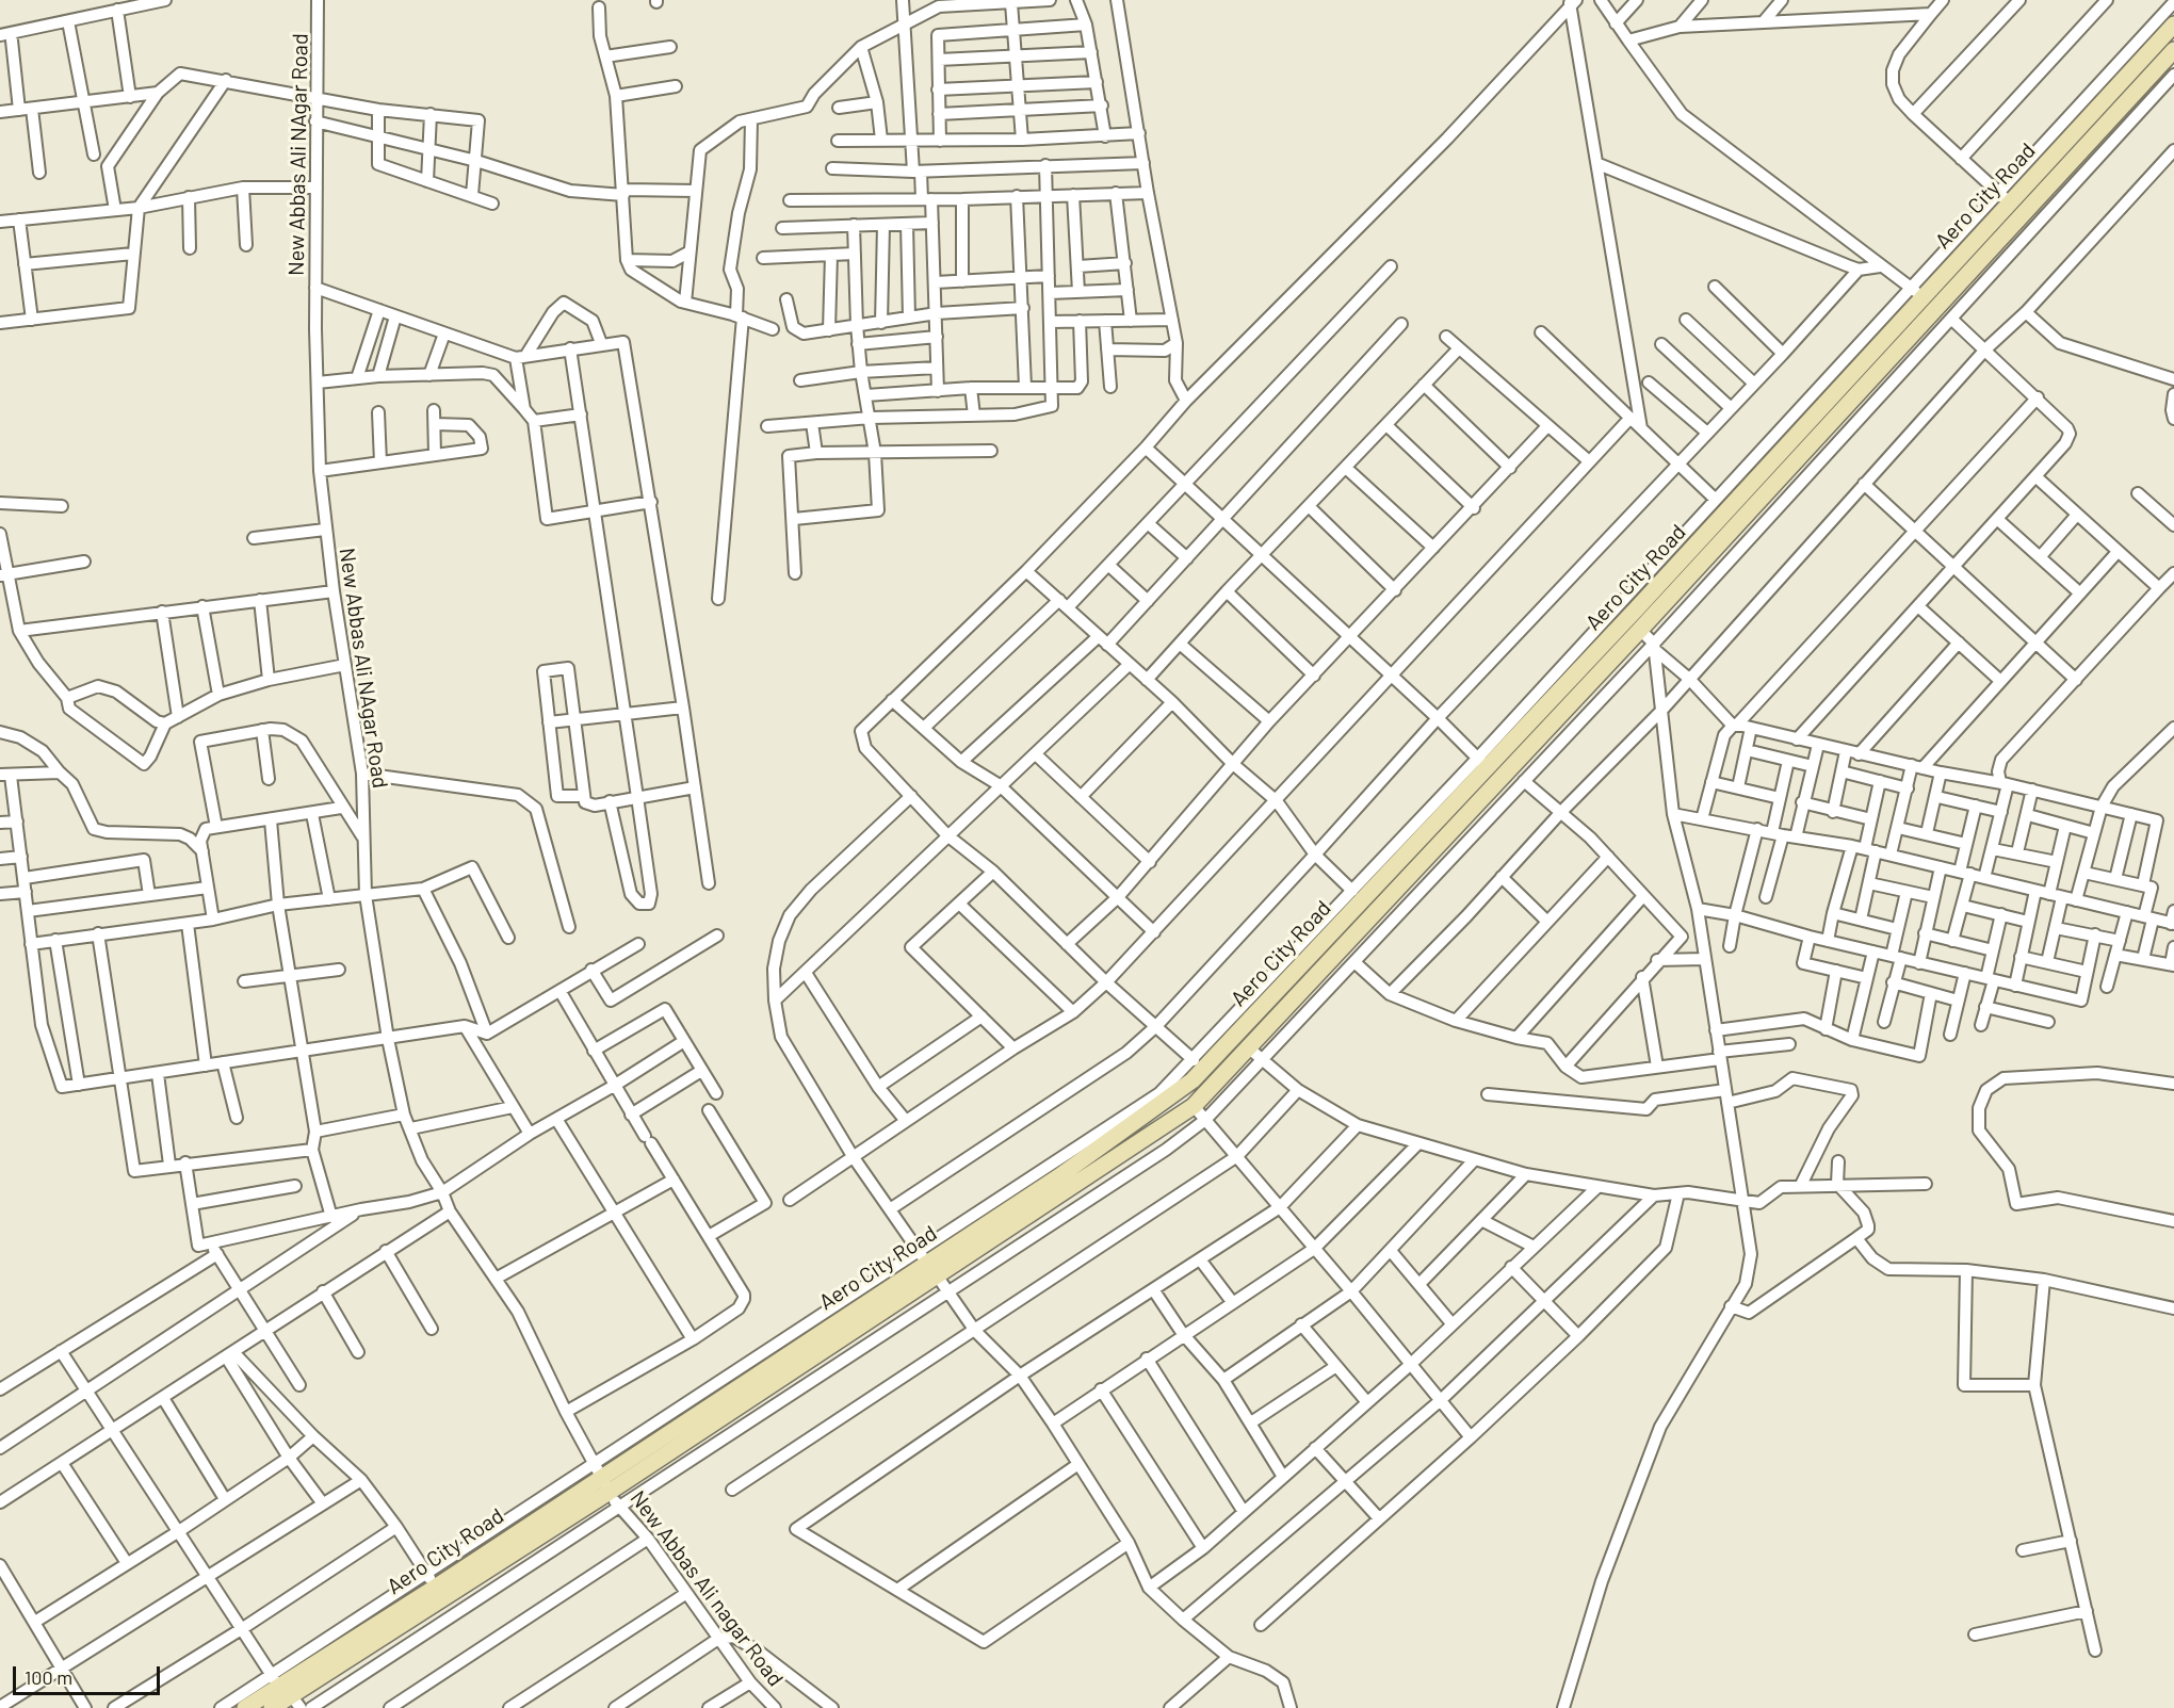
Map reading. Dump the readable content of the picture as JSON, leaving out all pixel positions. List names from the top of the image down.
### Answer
{
  "streets": {
    "street": ["New Abbas Ali NAgar Road", "Aero City Road", "New Abbas Ali nagar Road"]
  },
  "crossings": [
    ["New Abbas Ali NAgar Road", "Aero City Road"],
    ["New Abbas Ali NAgar Road", "New Abbas Ali nagar Road"],
    ["Aero City Road", "New Abbas Ali nagar Road"]
  ],
  "scale_bar": "100 m"
}
